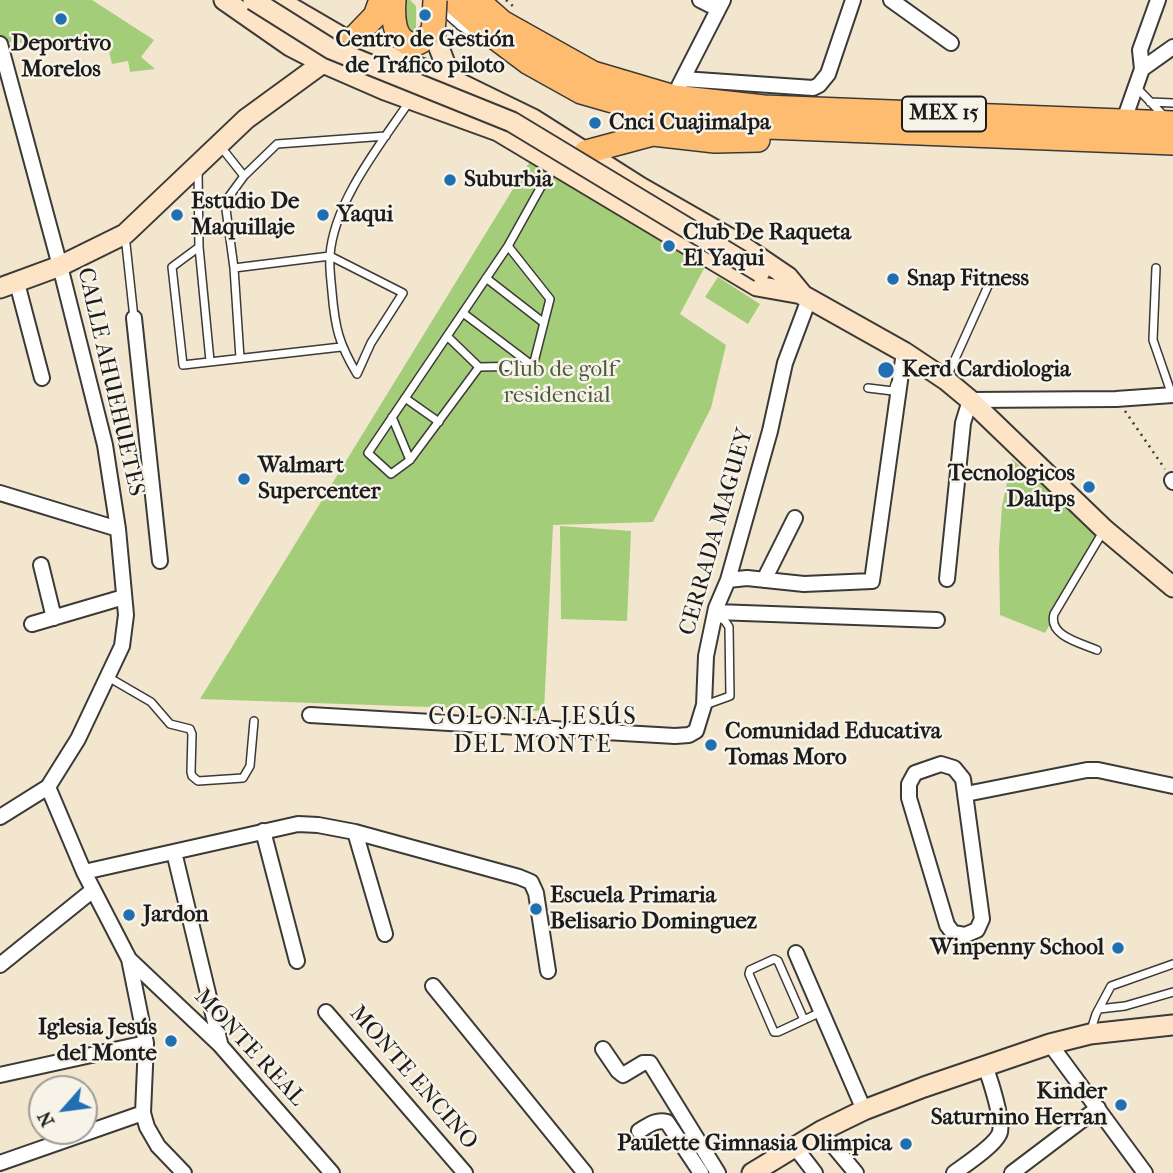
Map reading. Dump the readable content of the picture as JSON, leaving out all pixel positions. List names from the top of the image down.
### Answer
{
  "streets": {
    "main road": ["MEX 15"],
    "street": [
      "CALLE AHUEHUETES",
      "CERRADA MAGUEY",
      "MONTE REAL",
      "MONTE ENCINO"
    ]
  },
  "districts": ["COLONIA JESÚS DEL MONTE"],
  "parks": ["Club de golf residencial"],
  "places": [
    "Centro de Gestión de Tráfico piloto",
    "Deportivo Morelos",
    "Cnci Cuajimalpa",
    "Suburbia",
    "Estudio De Maquillaje",
    "Yaqui",
    "Club De Raqueta El Yaqui",
    "Snap Fitness",
    "Kerd Cardiologia",
    "Walmart Supercenter",
    "Tecnologicos Dalups",
    "Comunidad Educativa Tomas Moro",
    "Escuela Primaria Belisario Dominguez",
    "Jardon",
    "Winpenny School",
    "Iglesia Jesús del Monte",
    "Kinder Saturnino Herran",
    "Paulette Gimnasia Olimpica"
  ],
  "north": "bottom left"
}
